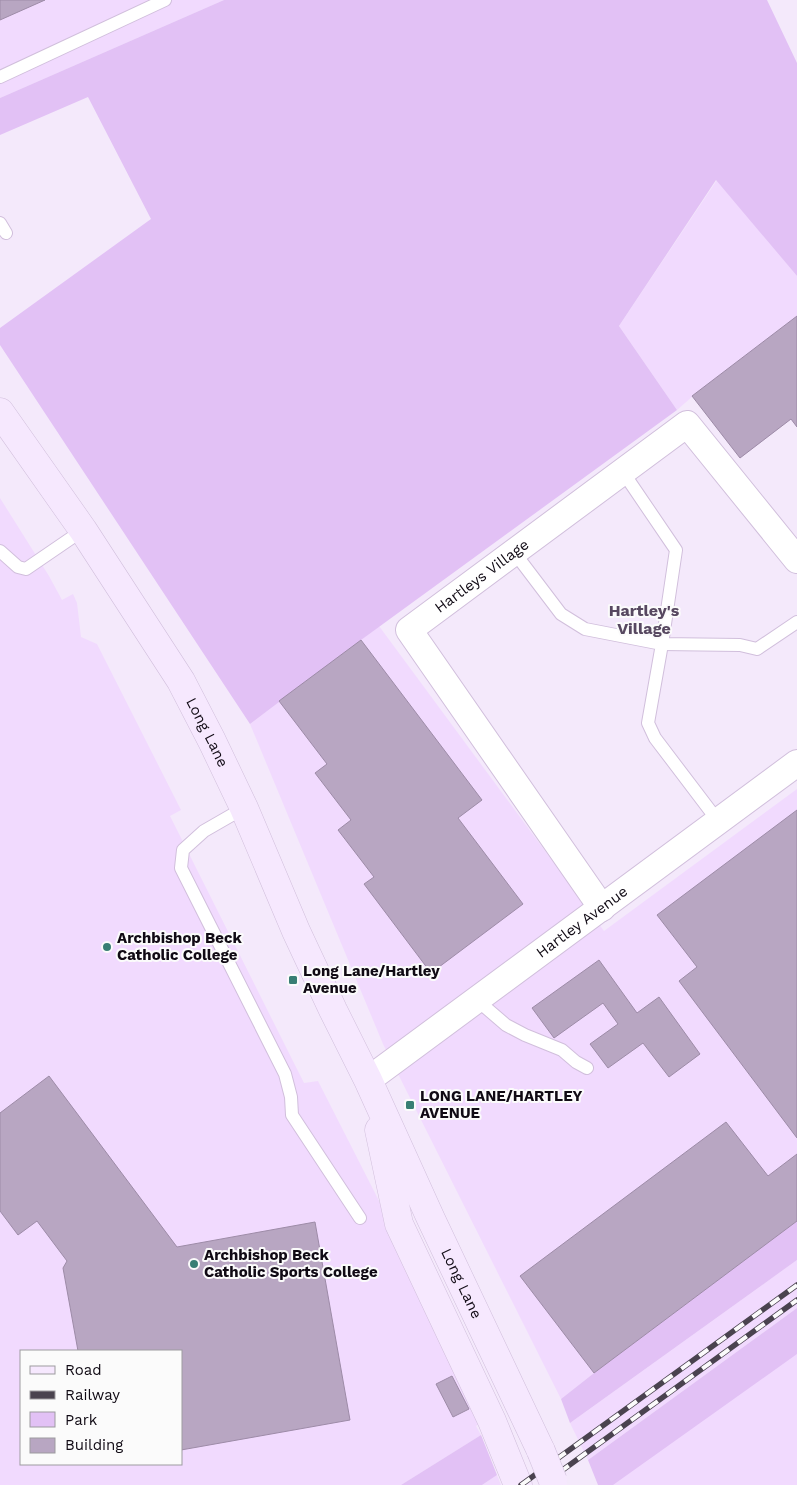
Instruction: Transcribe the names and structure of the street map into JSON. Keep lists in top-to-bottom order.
{
  "streets": {
    "main road": ["Long Lane"],
    "street": ["Hartleys Village", "Hartley Avenue"]
  },
  "crossings": [
    ["Hartleys Village", "Hartley Avenue"],
    ["Long Lane", "Hartley Avenue"]
  ],
  "districts": ["Hartley's Village"],
  "places": {
    "other": ["Archbishop Beck Catholic College", "Archbishop Beck Catholic Sports College"],
    "transit": ["Long Lane/Hartley Avenue", "LONG LANE/HARTLEY AVENUE"]
  },
  "legend": [
    "Road",
    "Railway",
    "Park",
    "Building"
  ]
}
